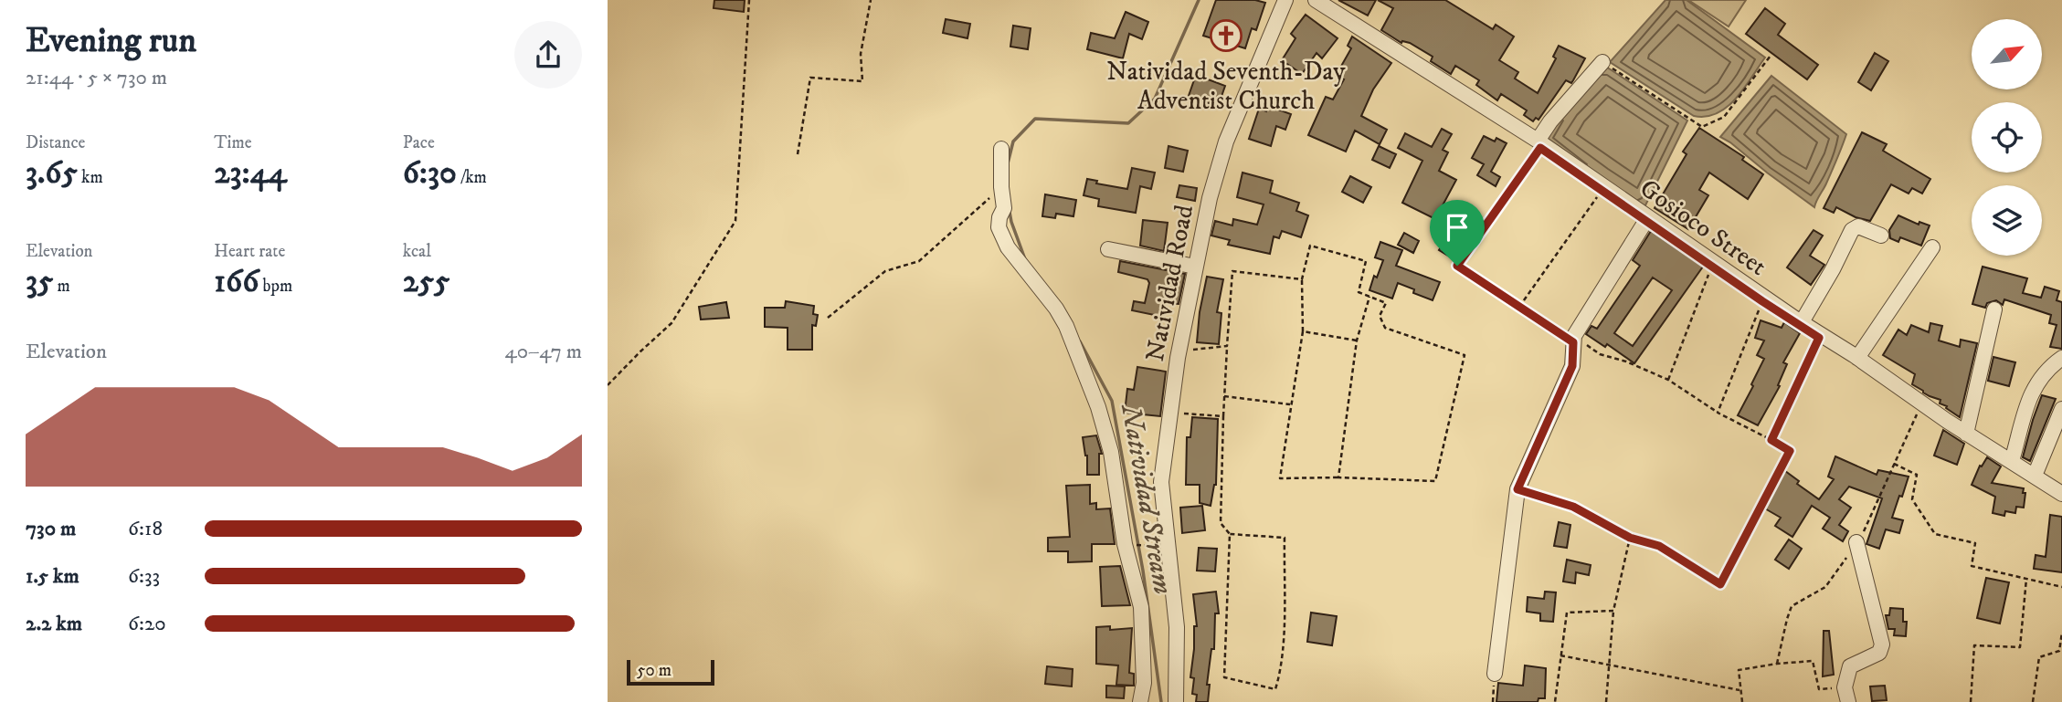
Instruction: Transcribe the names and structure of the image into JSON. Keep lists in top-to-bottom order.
{
  "streets": {
    "street": ["Gosioco Street", "Natividad Road"]
  },
  "water": ["Natividad Stream"],
  "places": {
    "church": ["Natividad Seventh-Day Adventist Church"]
  },
  "scale_bar": "50 m",
  "north": "top right",
  "page": {
    "heading": ["Evening run", "21:44 · 5 × 730 m"],
    "stats": [
      ["Distance", "3.65 km"],
      ["Time", "23:44"],
      ["Pace", "6:30 /km"],
      ["Elevation", "35 m"],
      ["Heart rate", "166 bpm"],
      ["kcal", "255"]
    ],
    "chart": ["Elevation", "40–47 m"],
    "list": [
      {
        "name": "730 m",
        "note": "6:18"
      },
      {
        "name": "1.5 km",
        "note": "6:33"
      },
      {
        "name": "2.2 km",
        "note": "6:20"
      }
    ],
    "scale": "50 m"
  }
}
